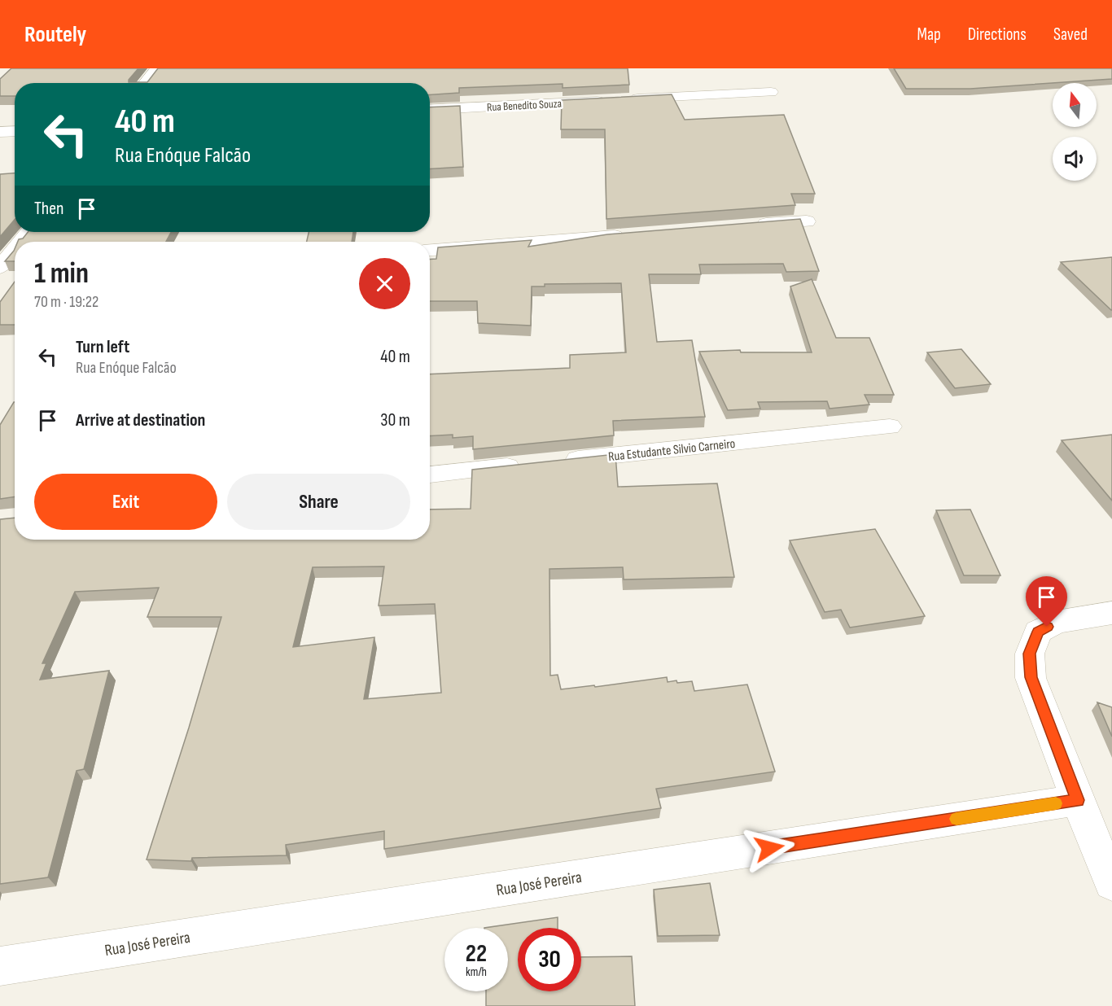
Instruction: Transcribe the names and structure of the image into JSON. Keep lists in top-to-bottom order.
{
  "streets": {
    "street": ["Rua Benedito Souza", "Rua Estudante Silvio Carneiro", "Rua José Pereira"]
  },
  "north": "top",
  "page": {
    "header": "Routely",
    "nav": ["Map", "Directions", "Saved"],
    "turn": ["40 m", "Rua Enóque Falcão"],
    "then": "Then",
    "heading": ["1 min", "70 m · 19:22"],
    "list": [
      {
        "name": "Turn left",
        "note": "Rua Enóque Falcão",
        "value": "40 m"
      },
      {
        "name": "Arrive at destination",
        "value": "30 m"
      }
    ],
    "buttons": ["Exit", "Share"],
    "speed": "22 km/h",
    "limit": "30"
  }
}
